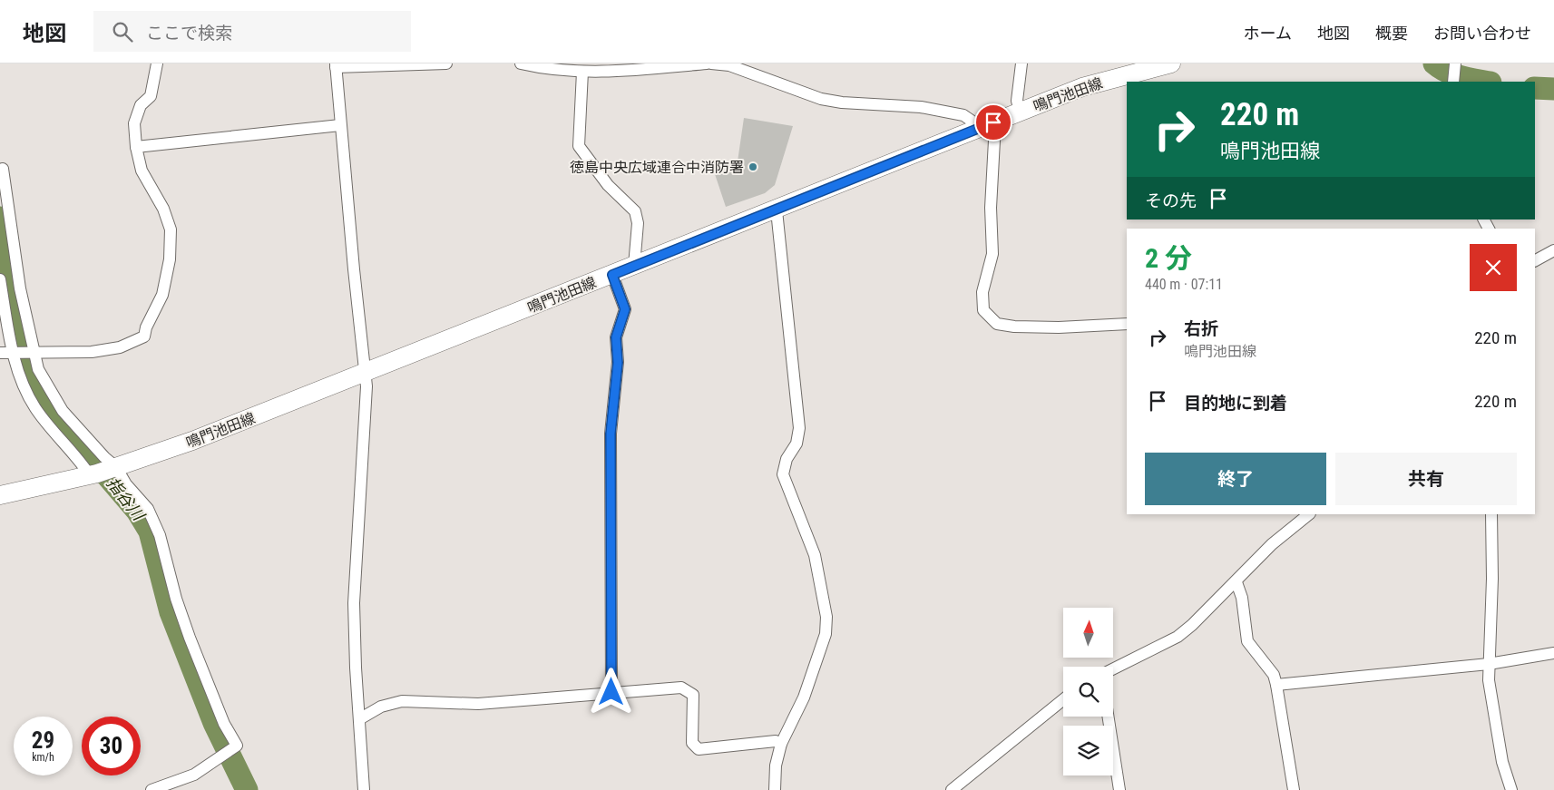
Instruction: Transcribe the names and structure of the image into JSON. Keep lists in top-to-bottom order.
{
  "streets": {
    "main road": ["鳴門池田線"]
  },
  "water": ["指谷川"],
  "places": ["徳島中央広域連合中消防署"],
  "north": "top",
  "page": {
    "header": "地図",
    "search": "ここで検索",
    "nav": [
      "ホーム",
      "地図",
      "概要",
      "お問い合わせ"
    ],
    "turn": ["220 m", "鳴門池田線"],
    "then": "その先",
    "heading": ["2 分", "440 m · 07:11"],
    "list": [
      {
        "name": "右折",
        "note": "鳴門池田線",
        "value": "220 m"
      },
      {
        "name": "目的地に到着",
        "value": "220 m"
      }
    ],
    "buttons": ["終了", "共有"],
    "speed": "29 km/h",
    "limit": "30"
  }
}
